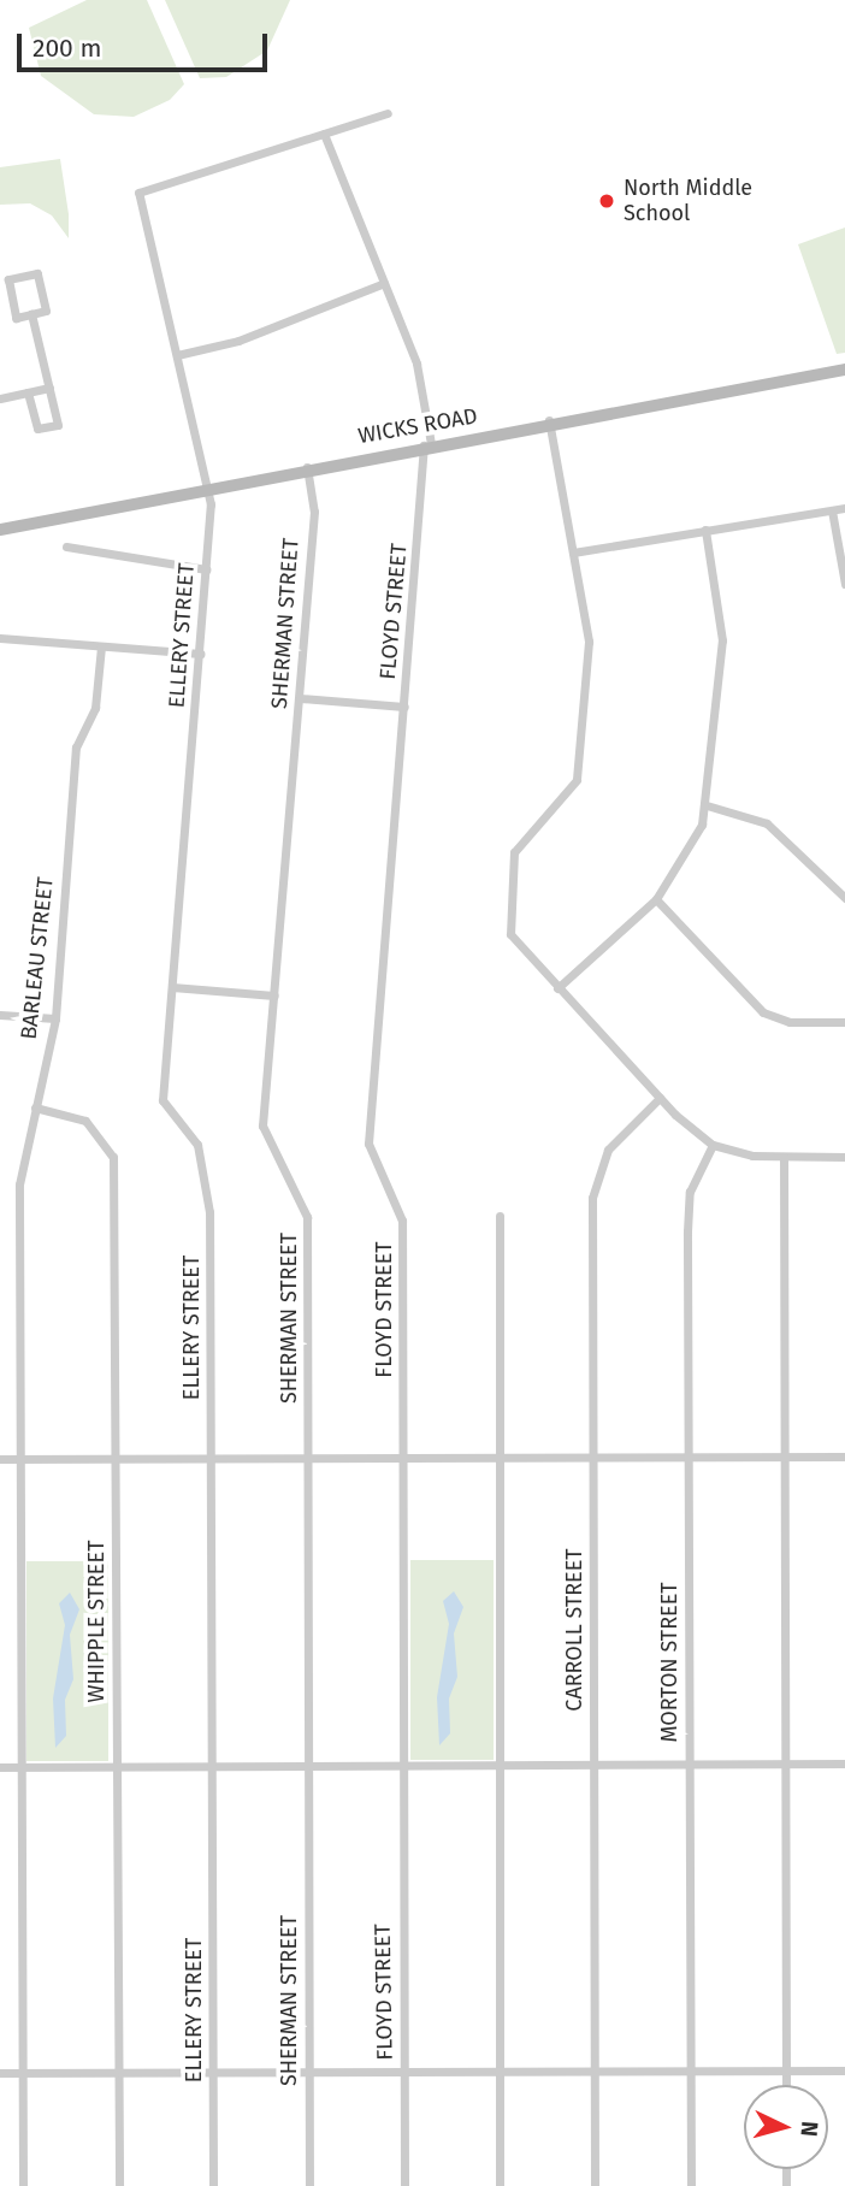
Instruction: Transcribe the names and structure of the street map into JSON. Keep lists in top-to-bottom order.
{
  "streets": {
    "main road": ["WICKS ROAD"],
    "street": [
      "FLOYD STREET",
      "SHERMAN STREET",
      "ELLERY STREET",
      "BARLEAU STREET",
      "WHIPPLE STREET",
      "CARROLL STREET",
      "MORTON STREET"
    ]
  },
  "crossings": [
    ["WICKS ROAD", "FLOYD STREET"],
    ["WICKS ROAD", "SHERMAN STREET"],
    ["WICKS ROAD", "ELLERY STREET"],
    ["FLOYD STREET", "ELLERY STREET"],
    ["BARLEAU STREET", "WHIPPLE STREET"]
  ],
  "places": ["North Middle School"],
  "scale_bar": "200 m",
  "north": "right"
}
